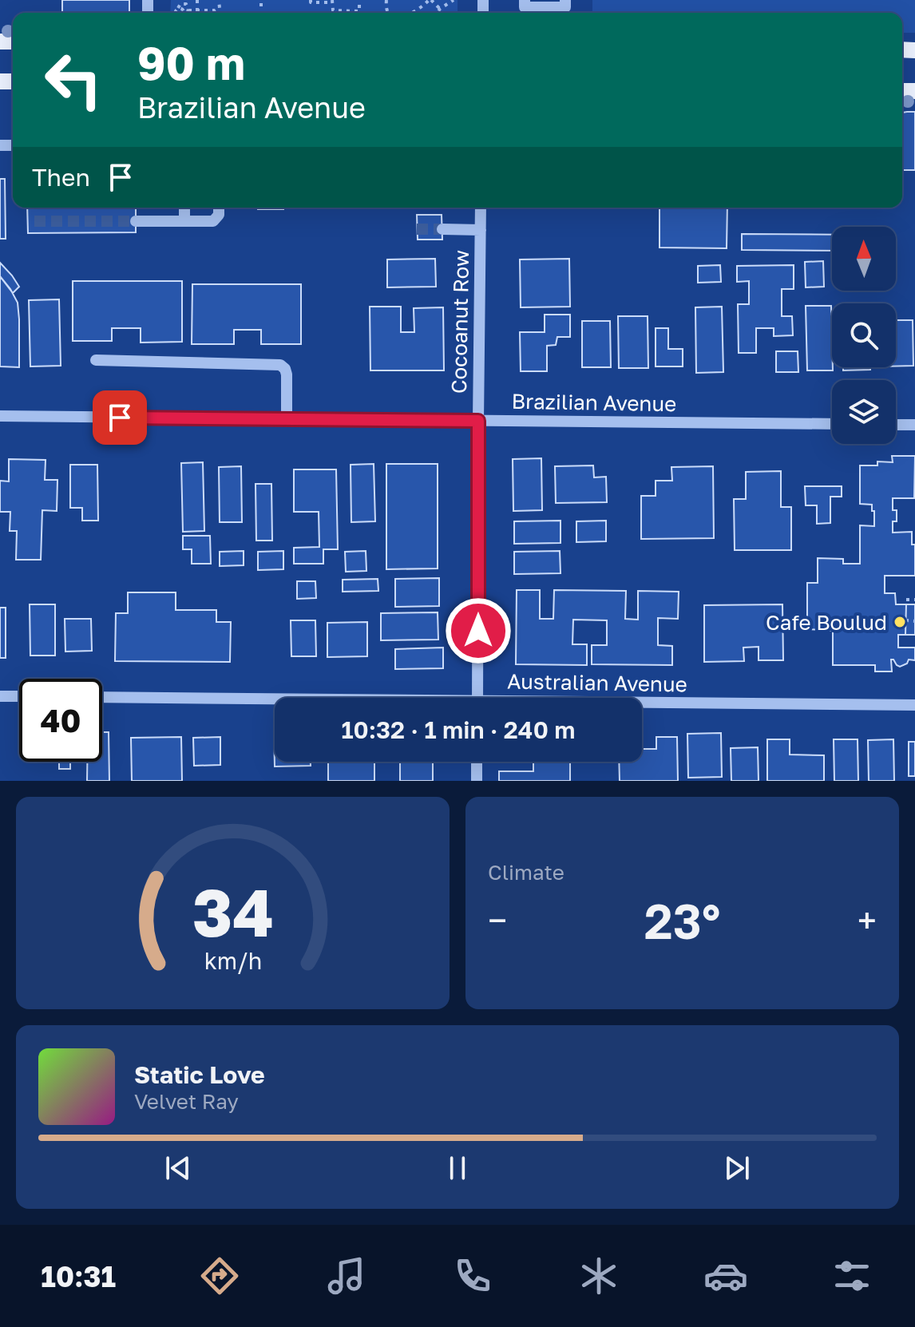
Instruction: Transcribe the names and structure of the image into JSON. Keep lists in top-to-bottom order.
{
  "streets": {
    "street": ["Cocoanut Row", "Brazilian Avenue", "Australian Avenue"]
  },
  "crossings": [
    ["Cocoanut Row", "Brazilian Avenue"]
  ],
  "places": ["Cafe Boulud"],
  "north": "top",
  "page": {
    "turn": ["90 m", "Brazilian Avenue"],
    "then": "Then",
    "limit": "40",
    "trip": "10:32 · 1 min · 240 m",
    "tile": "Climate",
    "heat": ["−", "23°", "+"],
    "song": ["Static Love", "Velvet Ray"],
    "tabs": "10:31",
    "gauge": ["34", "km/h"]
  }
}
